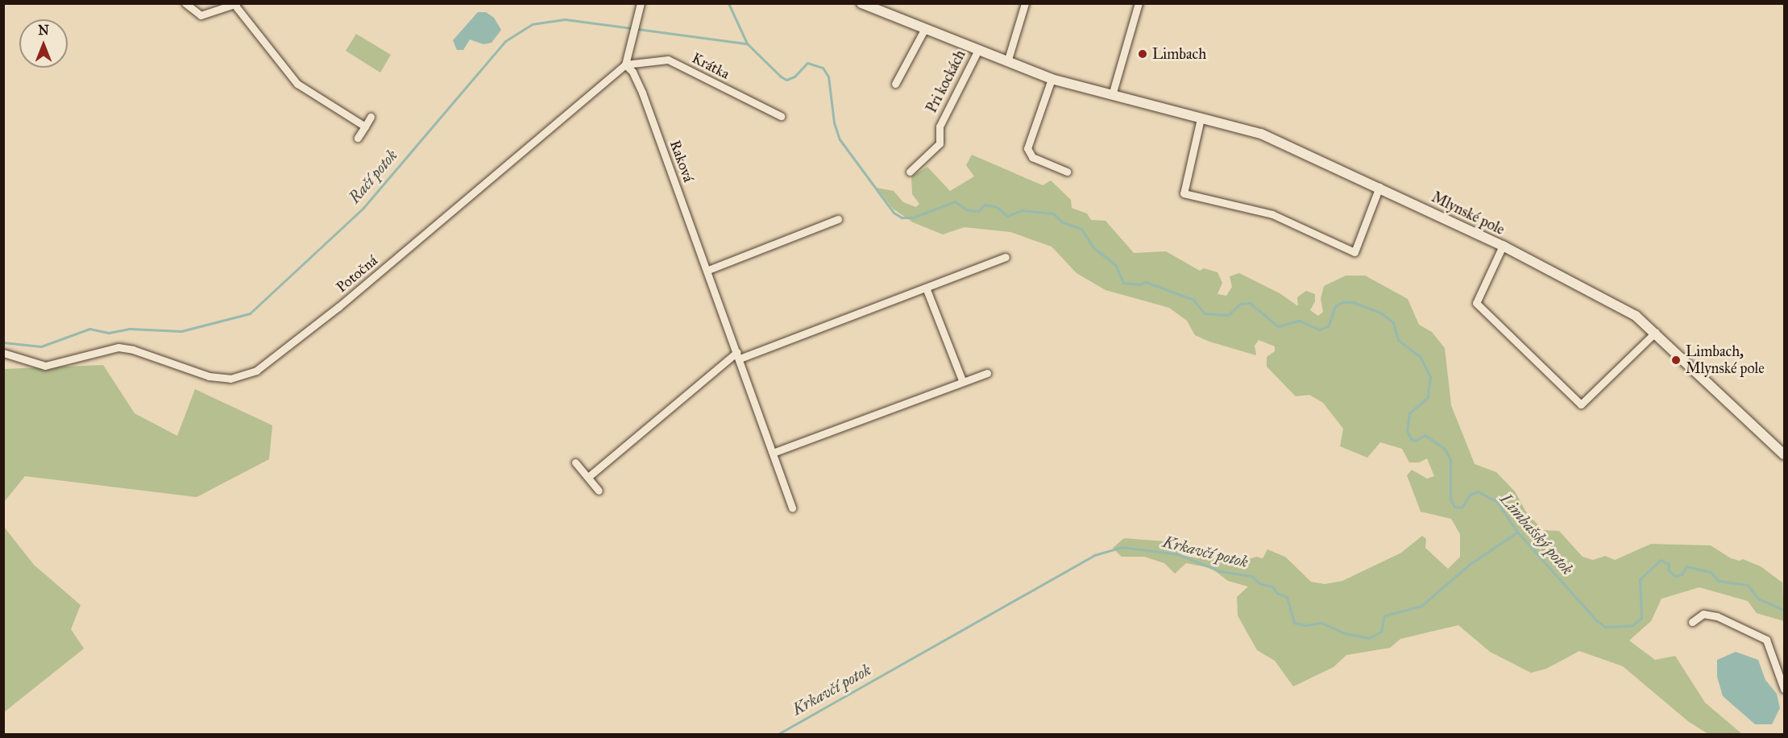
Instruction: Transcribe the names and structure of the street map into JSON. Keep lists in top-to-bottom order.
{
  "streets": {
    "street": [
      "Krátka",
      "Pri kockách",
      "Raková",
      "Mlynské pole",
      "Potočná"
    ]
  },
  "crossings": [
    ["Krátka", "Raková"],
    ["Krátka", "Potočná"],
    ["Pri kockách", "Mlynské pole"],
    ["Raková", "Potočná"]
  ],
  "water": ["Račí potok", "Limbašský potok", "Krkavčí potok"],
  "places": ["Limbach", "Limbach, Mlynské pole"],
  "north": "top"
}
